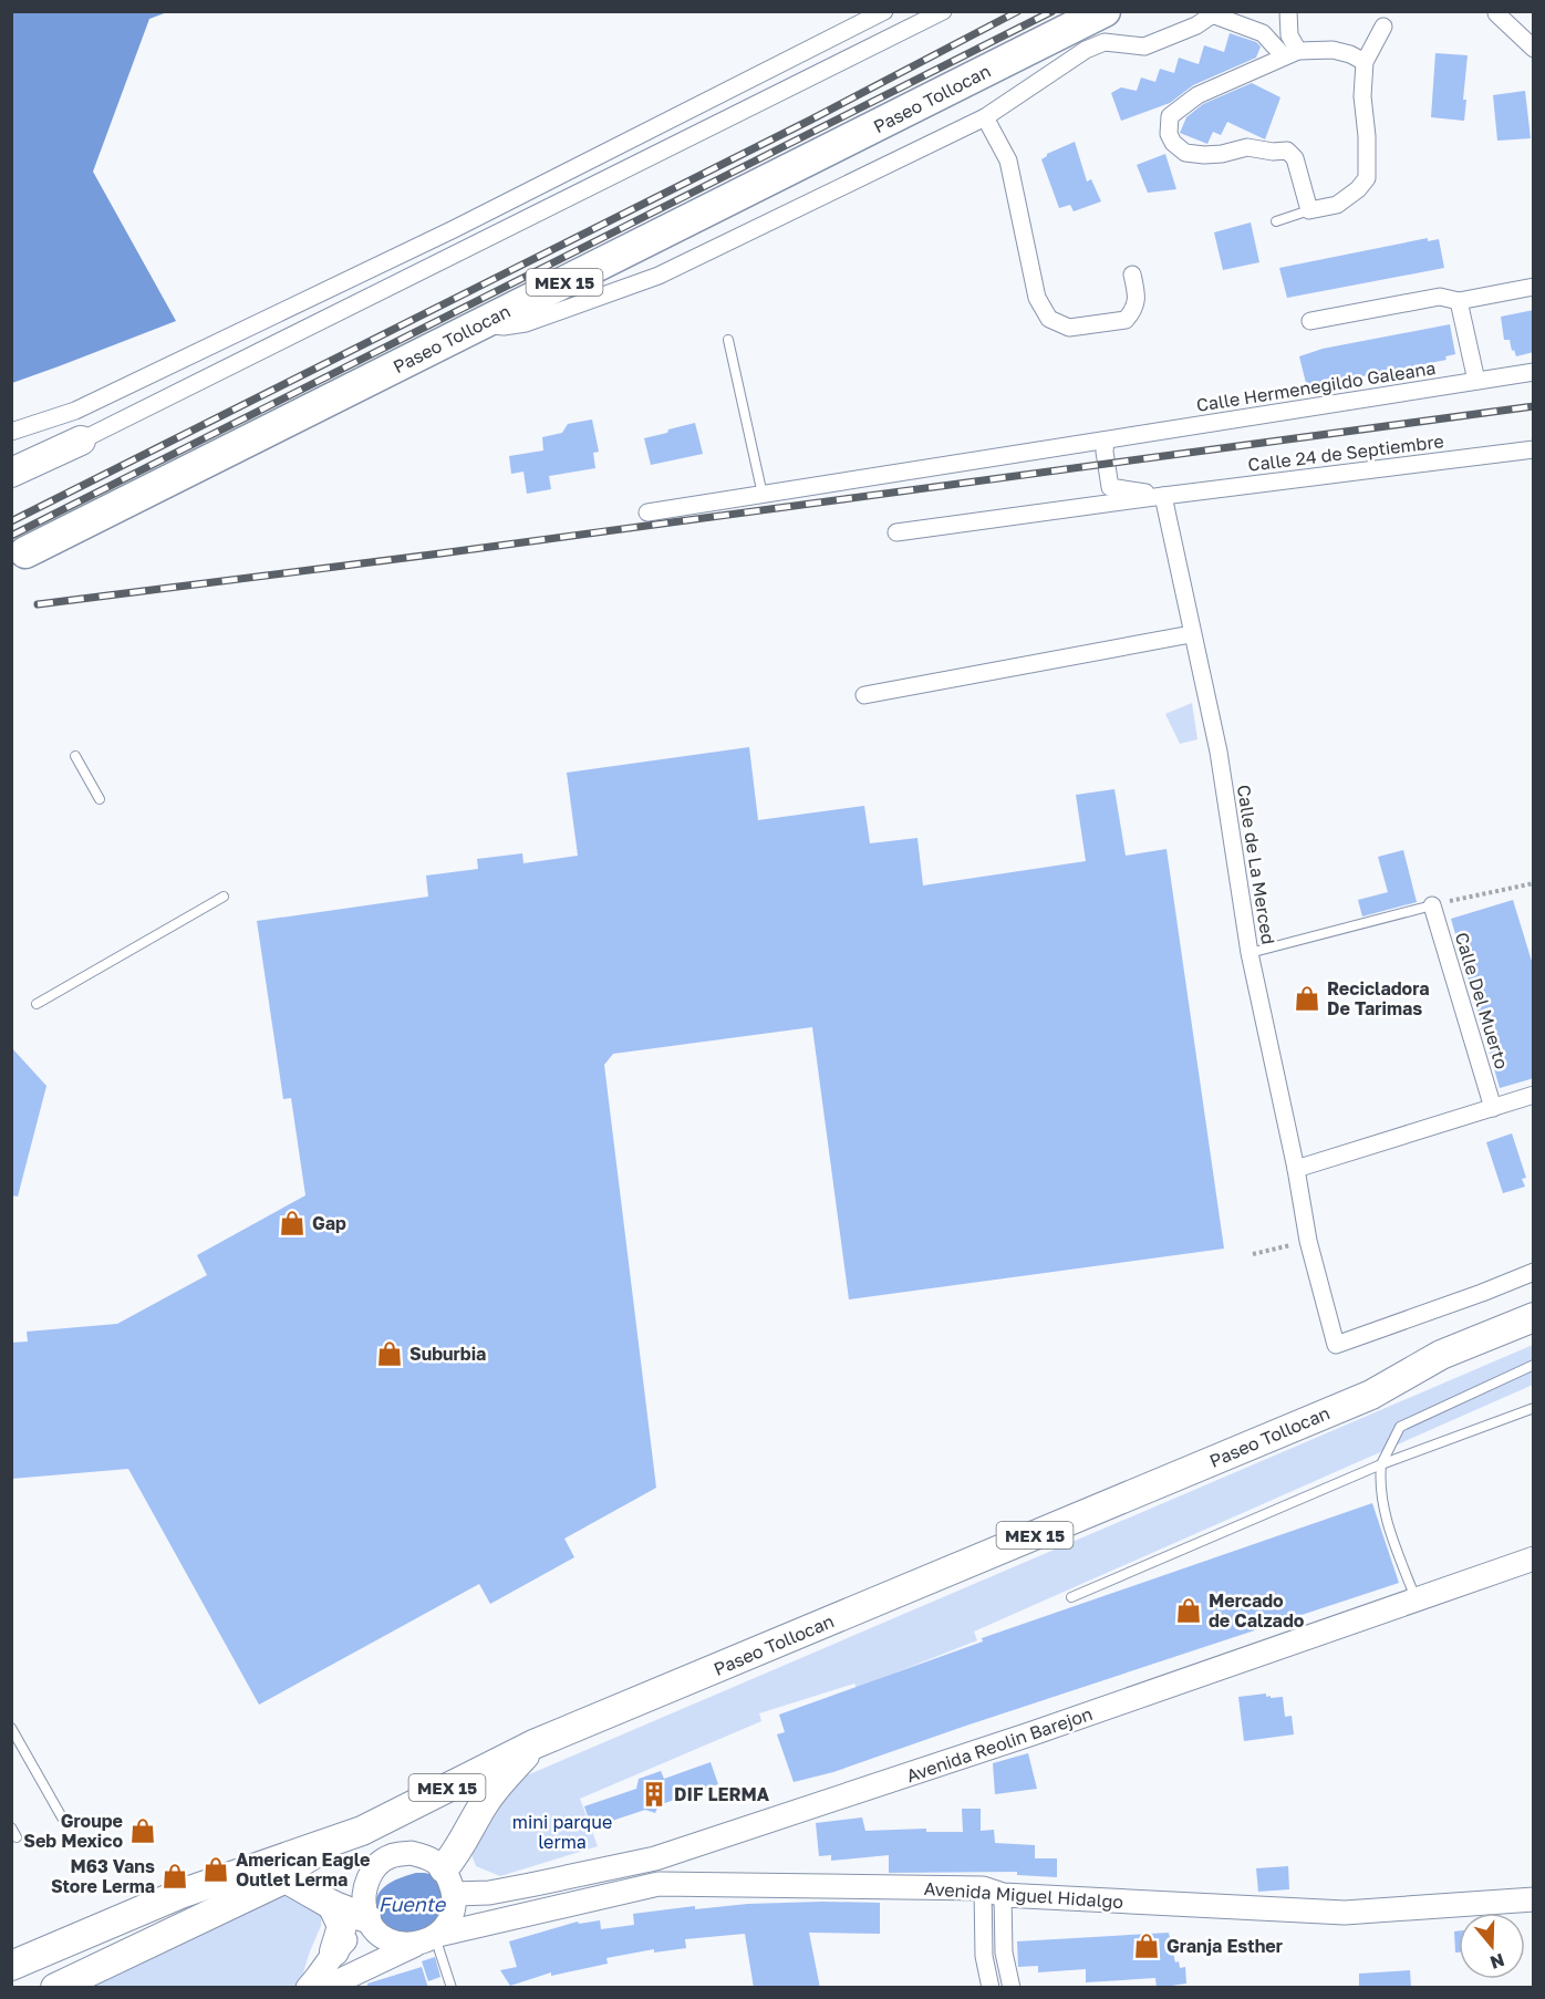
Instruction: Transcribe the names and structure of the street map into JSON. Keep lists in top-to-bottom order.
{
  "streets": {
    "highway": ["Paseo Tollocan", "MEX 15"],
    "main road": ["Avenida Reolin Barejon", "Avenida Miguel Hidalgo"],
    "street": [
      "Calle Hermenegildo Galeana",
      "Calle 24 de Septiembre",
      "Calle de La Merced",
      "Calle Del Muerto"
    ]
  },
  "crossings": [
    ["Calle 24 de Septiembre", "Calle de La Merced"],
    ["Avenida Reolin Barejon", "Avenida Miguel Hidalgo"]
  ],
  "water": ["Fuente"],
  "parks": ["mini parque lerma"],
  "places": {
    "shop": [
      "Recicladora De Tarimas",
      "Gap",
      "Suburbia",
      "Mercado de Calzado",
      "Groupe Seb Mexico",
      "American Eagle Outlet Lerma",
      "M63 Vans Store Lerma",
      "Granja Esther"
    ],
    "building": ["DIF LERMA"]
  },
  "north": "bottom"
}
